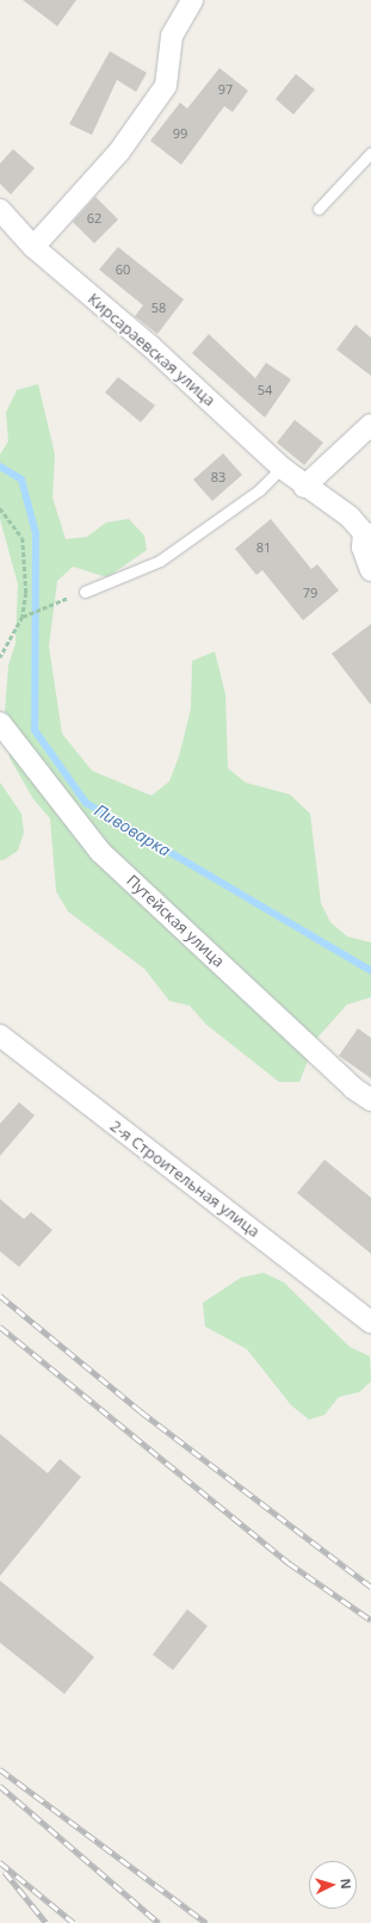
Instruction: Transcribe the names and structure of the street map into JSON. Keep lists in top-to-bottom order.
{
  "streets": {
    "street": ["Кирсараевская улица", "Путейская улица", "2-я Строительная улица"]
  },
  "water": ["Пивоварка"],
  "house_numbers": [
    "97",
    "99",
    "62",
    "60",
    "58",
    "54",
    "83",
    "81",
    "79"
  ],
  "north": "right"
}
